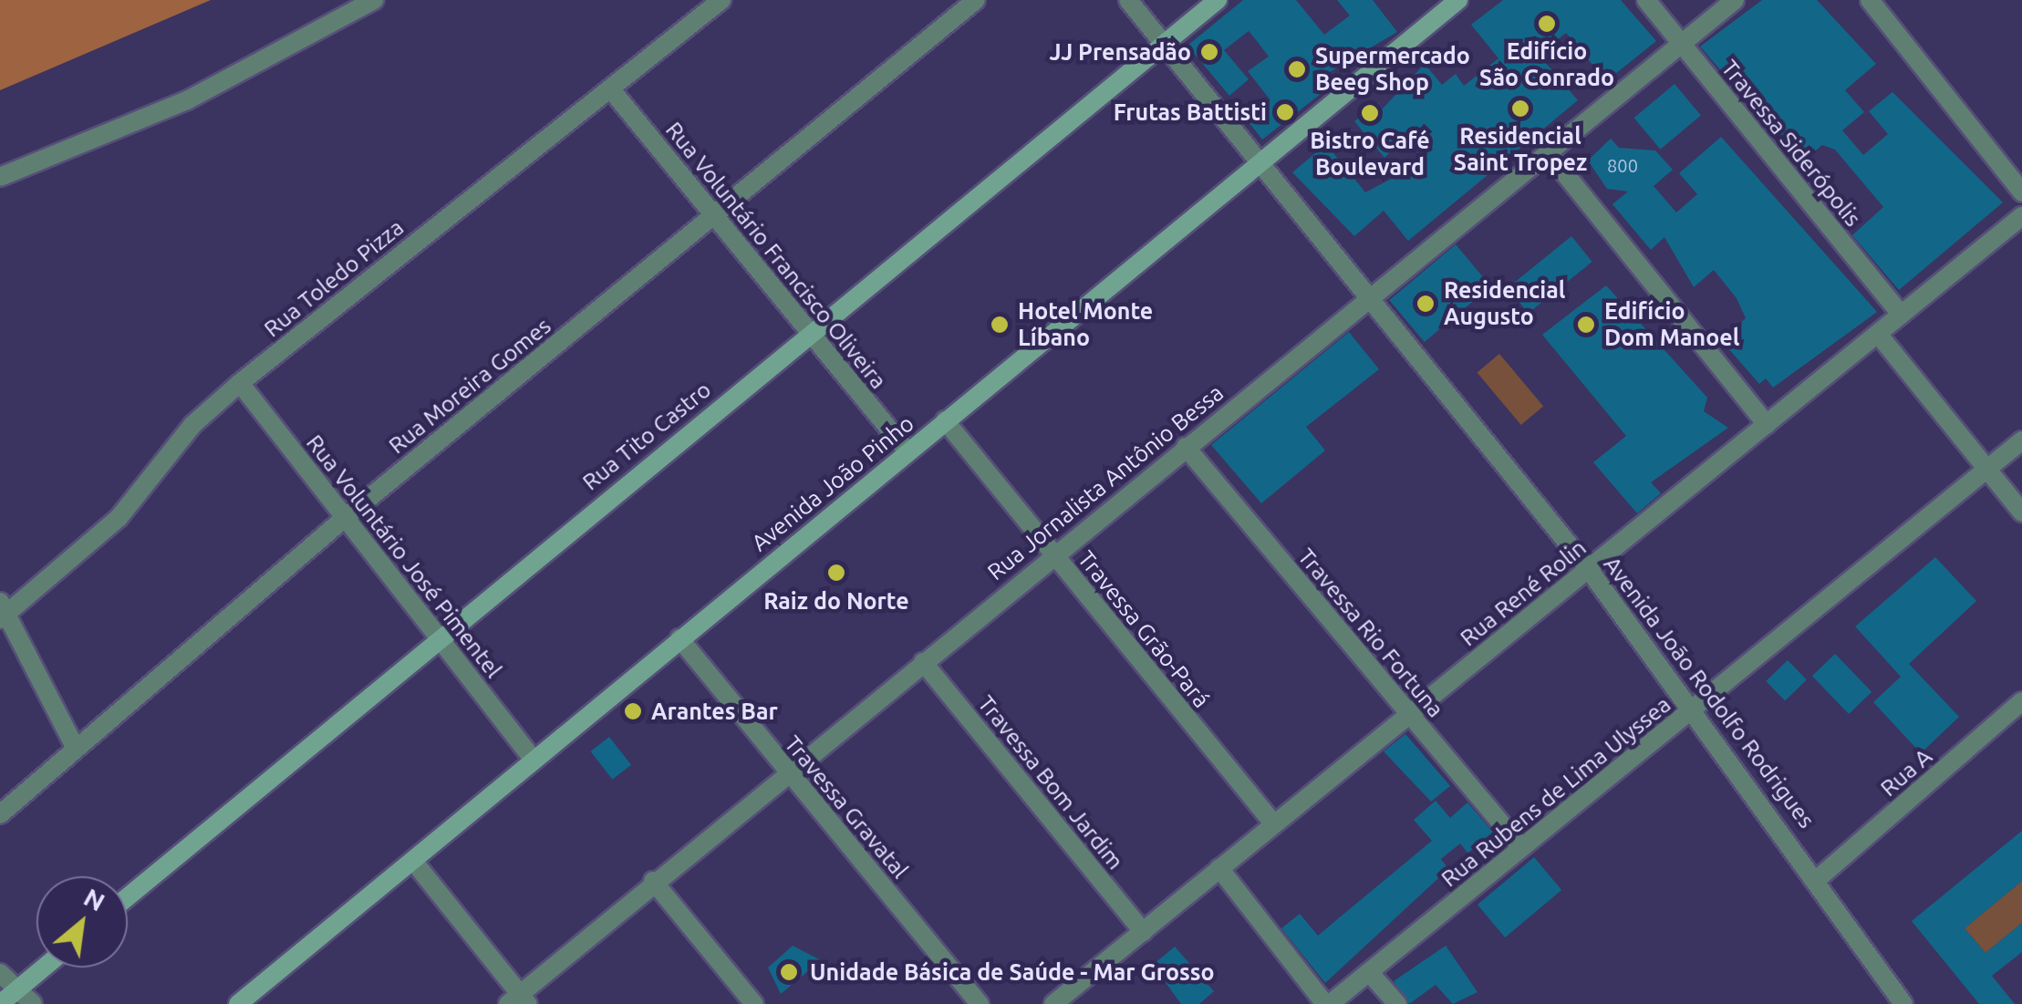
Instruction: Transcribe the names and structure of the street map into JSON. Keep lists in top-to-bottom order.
{
  "streets": {
    "main road": ["Rua Tito Castro", "Avenida João Pinho"],
    "street": [
      "Travessa Siderópolis",
      "Rua Voluntário Francisco Oliveira",
      "Rua Toledo Pizza",
      "Rua Moreira Gomes",
      "Rua Jornalista Antônio Bessa",
      "Rua Voluntário José Pimentel",
      "Rua René Rolin",
      "Travessa Grão-Pará",
      "Travessa Rio Fortuna",
      "Avenida João Rodolfo Rodrigues",
      "Rua A",
      "Travessa Bom Jardim",
      "Rua Rubens de Lima Ulyssea",
      "Travessa Gravatal"
    ]
  },
  "crossings": [
    ["Travessa Siderópolis", "Rua Jornalista Antônio Bessa"],
    ["Travessa Siderópolis", "Rua René Rolin"],
    ["Rua Voluntário Francisco Oliveira", "Rua Toledo Pizza"],
    ["Rua Voluntário Francisco Oliveira", "Rua Moreira Gomes"],
    ["Rua Voluntário Francisco Oliveira", "Rua Tito Castro"],
    ["Rua Voluntário Francisco Oliveira", "Avenida João Pinho"],
    ["Rua Toledo Pizza", "Rua Voluntário José Pimentel"],
    ["Rua Moreira Gomes", "Rua Voluntário José Pimentel"],
    ["Rua Tito Castro", "Rua Voluntário José Pimentel"],
    ["Rua Tito Castro", "Avenida João Rodolfo Rodrigues"],
    ["Rua Jornalista Antônio Bessa", "Travessa Grão-Pará"],
    ["Rua Jornalista Antônio Bessa", "Travessa Rio Fortuna"],
    ["Rua Jornalista Antônio Bessa", "Avenida João Rodolfo Rodrigues"],
    ["Rua Jornalista Antônio Bessa", "Travessa Bom Jardim"],
    ["Rua Jornalista Antônio Bessa", "Travessa Gravatal"],
    ["Avenida João Pinho", "Rua Voluntário José Pimentel"],
    ["Avenida João Pinho", "Travessa Grão-Pará"],
    ["Avenida João Pinho", "Avenida João Rodolfo Rodrigues"],
    ["Avenida João Pinho", "Travessa Gravatal"],
    ["Rua René Rolin", "Travessa Grão-Pará"],
    ["Rua René Rolin", "Travessa Rio Fortuna"],
    ["Rua René Rolin", "Avenida João Rodolfo Rodrigues"],
    ["Rua René Rolin", "Travessa Bom Jardim"],
    ["Travessa Rio Fortuna", "Rua Rubens de Lima Ulyssea"],
    ["Avenida João Rodolfo Rodrigues", "Rua A"],
    ["Avenida João Rodolfo Rodrigues", "Rua Rubens de Lima Ulyssea"]
  ],
  "places": [
    "Edifício São Conrado",
    "JJ Prensadão",
    "Supermercado Beeg Shop",
    "Residencial Saint Tropez",
    "Frutas Battisti",
    "Bistro Café Boulevard",
    "Residencial Augusto",
    "Hotel Monte Líbano",
    "Edifício Dom Manoel",
    "Raiz do Norte",
    "Arantes Bar",
    "Unidade Básica de Saúde - Mar Grosso"
  ],
  "house_numbers": ["800"],
  "north": "top right"
}
